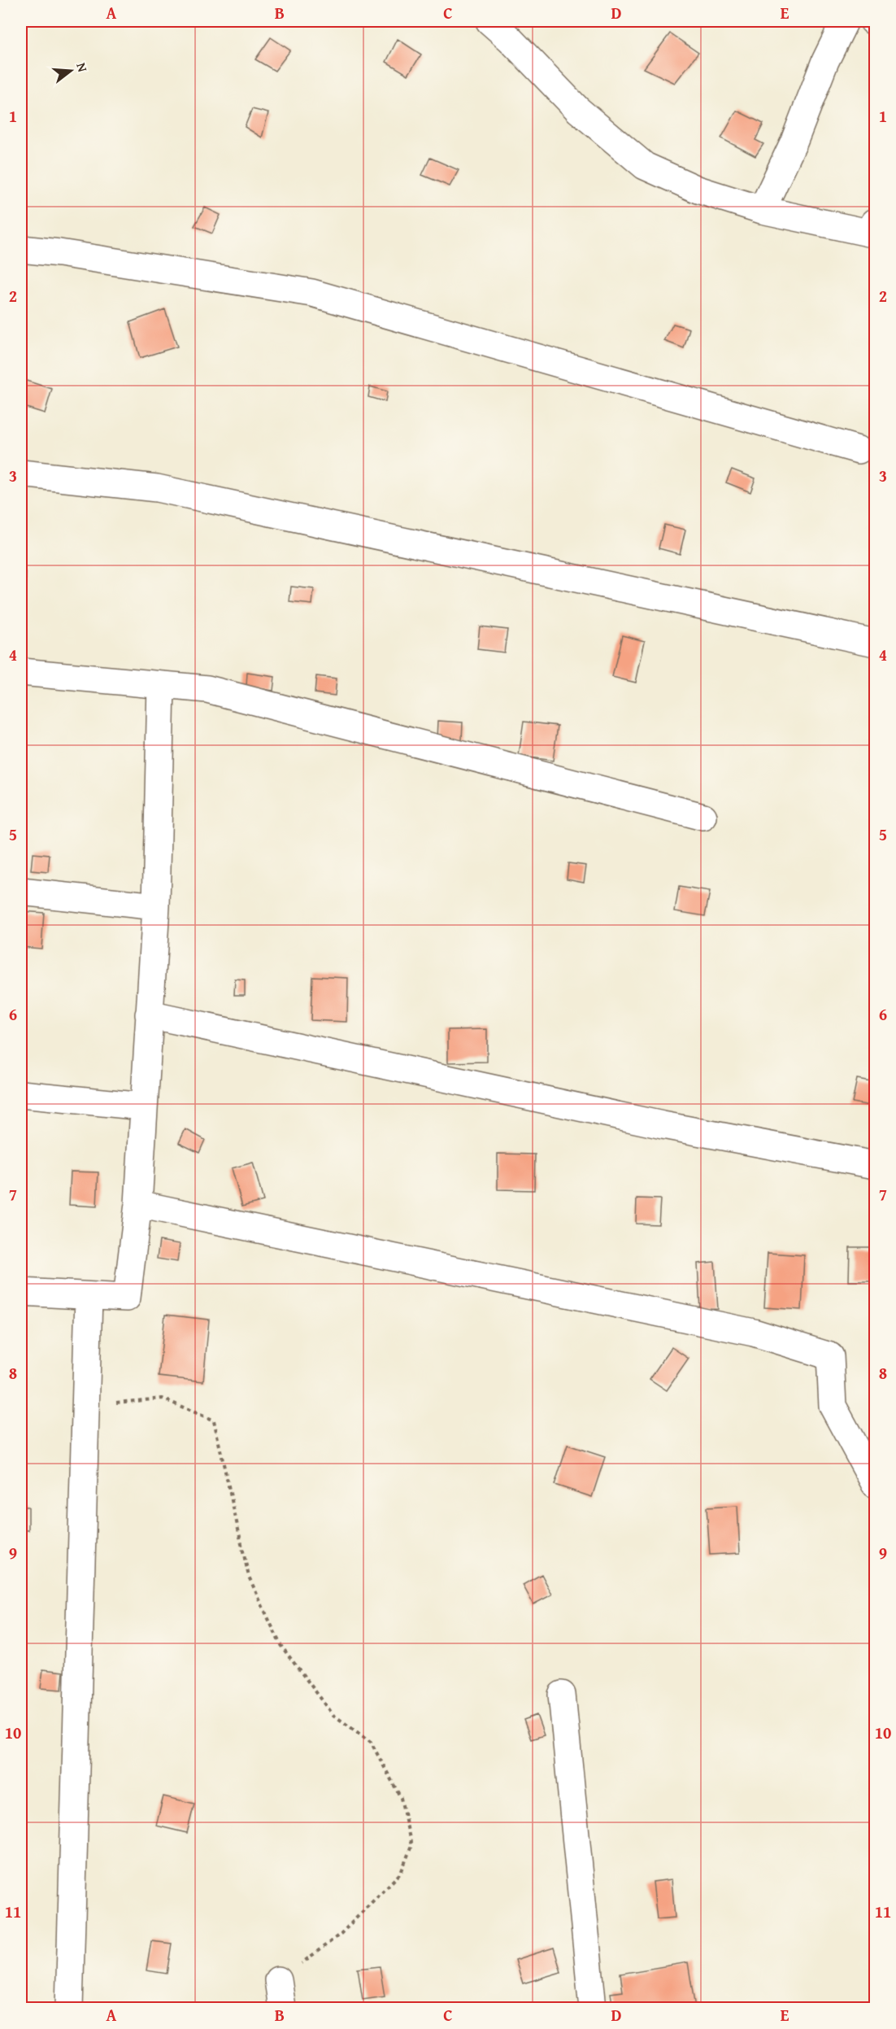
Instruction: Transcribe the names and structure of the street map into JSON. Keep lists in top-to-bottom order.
{
  "north": "right",
  "grid": {
    "columns": [
      "A",
      "B",
      "C",
      "D",
      "E"
    ],
    "rows": [
      "1",
      "2",
      "3",
      "4",
      "5",
      "6",
      "7",
      "8",
      "9",
      "10",
      "11"
    ]
  }
}
